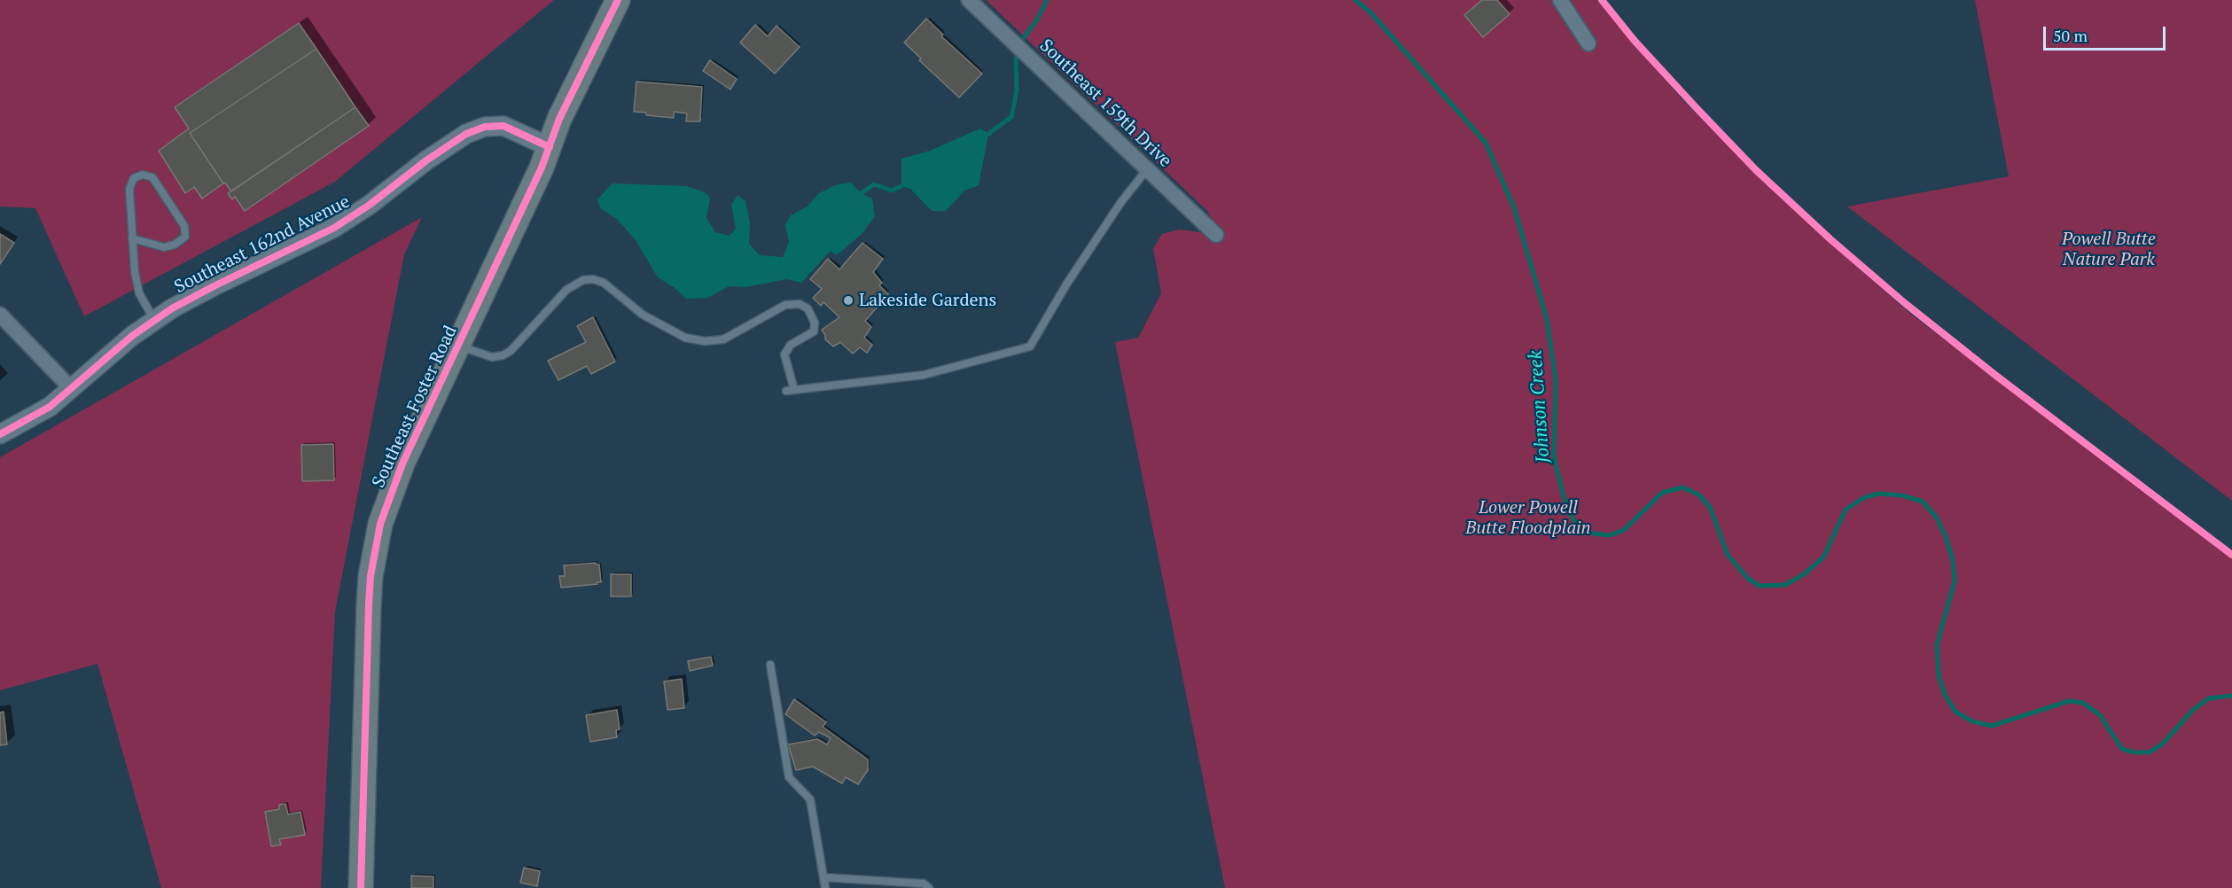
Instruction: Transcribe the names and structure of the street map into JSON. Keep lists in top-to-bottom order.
{
  "streets": {
    "main road": ["Southeast Foster Road"],
    "street": ["Southeast 159th Drive", "Southeast 162nd Avenue"]
  },
  "crossings": [
    ["Southeast 162nd Avenue", "Southeast Foster Road"]
  ],
  "water": ["Johnson Creek"],
  "parks": ["Powell Butte Nature Park", "Lower Powell Butte Floodplain"],
  "places": ["Lakeside Gardens"],
  "scale_bar": "50 m"
}
